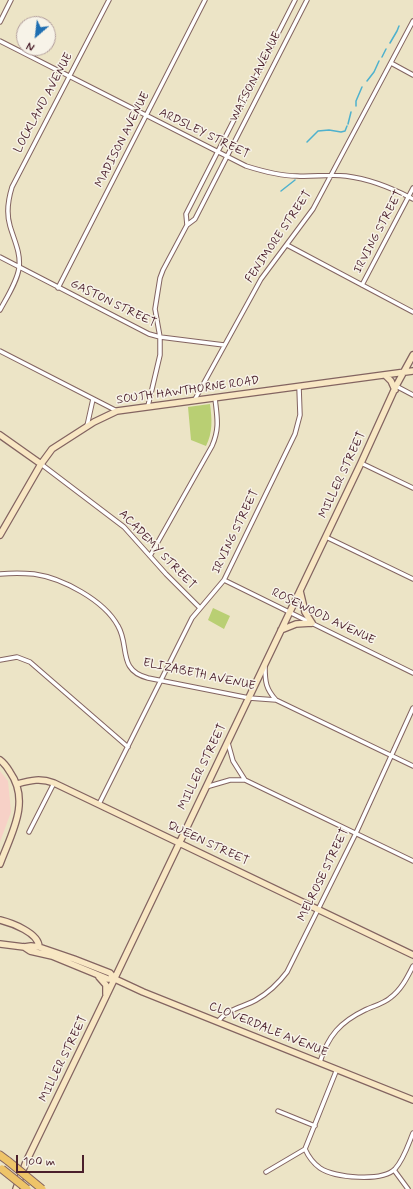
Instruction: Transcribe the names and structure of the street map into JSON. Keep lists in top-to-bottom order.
{
  "streets": {
    "main road": [
      "SOUTH HAWTHORNE ROAD",
      "MILLER STREET",
      "QUEEN STREET",
      "CLOVERDALE AVENUE"
    ],
    "street": [
      "WATSON AVENUE",
      "LOCKLAND AVENUE",
      "ARDSLEY STREET",
      "MADISON AVENUE",
      "IRVING STREET",
      "FENIMORE STREET",
      "GASTON STREET",
      "ACADEMY STREET",
      "ROSEWOOD AVENUE",
      "ELIZABETH AVENUE",
      "MELROSE STREET"
    ]
  },
  "crossings": [
    ["WATSON AVENUE", "ARDSLEY STREET"],
    ["WATSON AVENUE", "GASTON STREET"],
    ["WATSON AVENUE", "SOUTH HAWTHORNE ROAD"],
    ["LOCKLAND AVENUE", "ARDSLEY STREET"],
    ["LOCKLAND AVENUE", "GASTON STREET"],
    ["ARDSLEY STREET", "MADISON AVENUE"],
    ["ARDSLEY STREET", "IRVING STREET"],
    ["ARDSLEY STREET", "FENIMORE STREET"],
    ["MADISON AVENUE", "GASTON STREET"],
    ["IRVING STREET", "SOUTH HAWTHORNE ROAD"],
    ["IRVING STREET", "ACADEMY STREET"],
    ["IRVING STREET", "ROSEWOOD AVENUE"],
    ["IRVING STREET", "ELIZABETH AVENUE"],
    ["IRVING STREET", "QUEEN STREET"],
    ["FENIMORE STREET", "GASTON STREET"],
    ["FENIMORE STREET", "SOUTH HAWTHORNE ROAD"],
    ["SOUTH HAWTHORNE ROAD", "MILLER STREET"],
    ["SOUTH HAWTHORNE ROAD", "ACADEMY STREET"],
    ["MILLER STREET", "ROSEWOOD AVENUE"],
    ["MILLER STREET", "ELIZABETH AVENUE"],
    ["MILLER STREET", "QUEEN STREET"],
    ["MILLER STREET", "CLOVERDALE AVENUE"],
    ["ELIZABETH AVENUE", "MELROSE STREET"],
    ["QUEEN STREET", "MELROSE STREET"],
    ["MELROSE STREET", "CLOVERDALE AVENUE"]
  ],
  "scale_bar": "100 m",
  "north": "bottom left"
}
